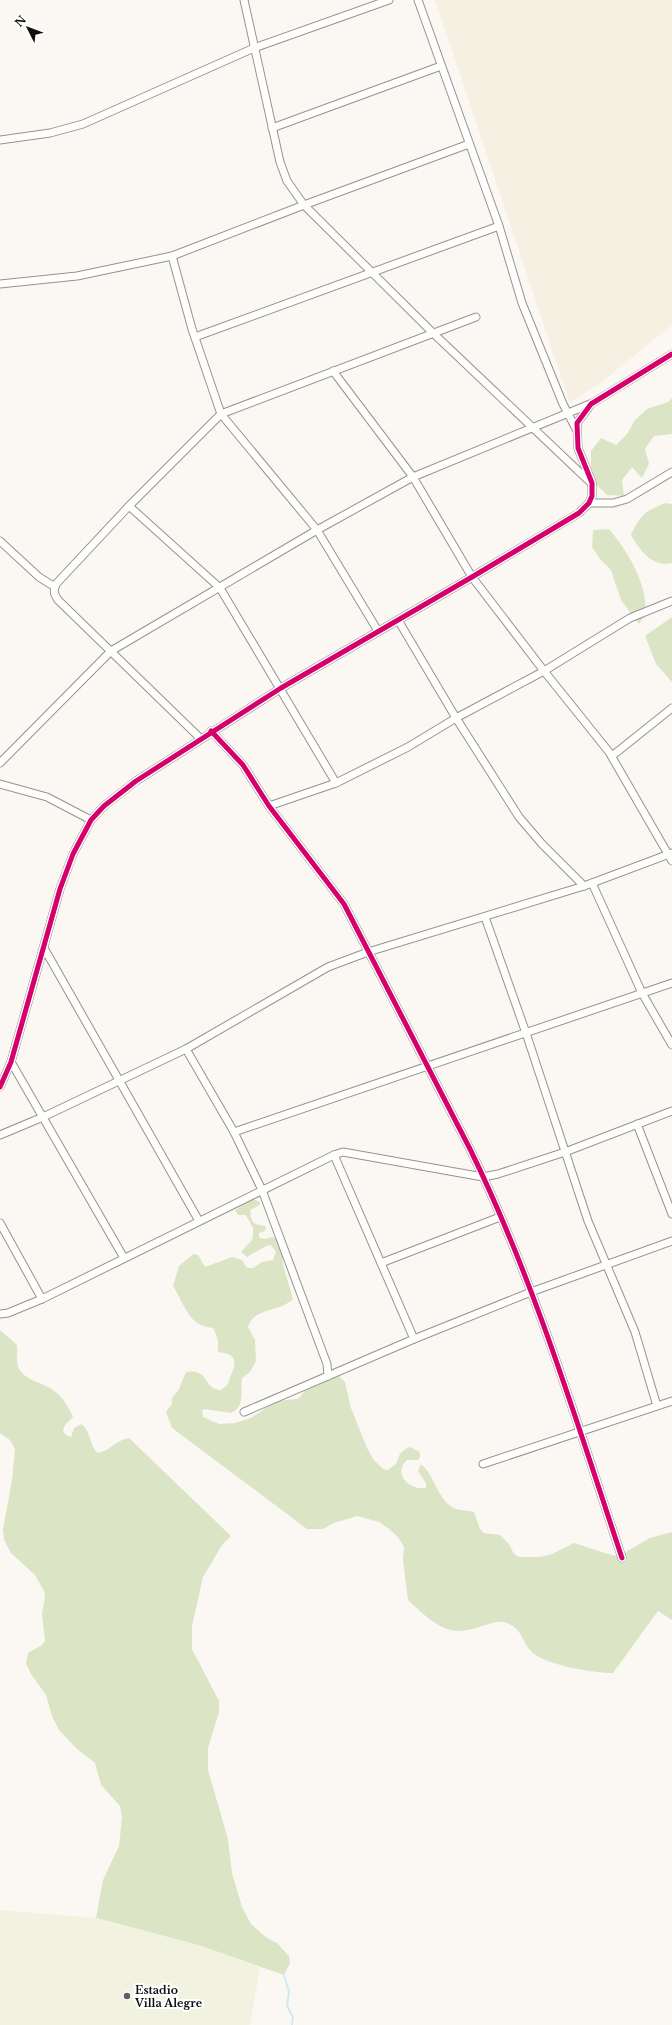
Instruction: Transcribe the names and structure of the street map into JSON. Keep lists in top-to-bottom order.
{
  "places": ["Estadio Villa Alegre"],
  "north": "top left"
}
